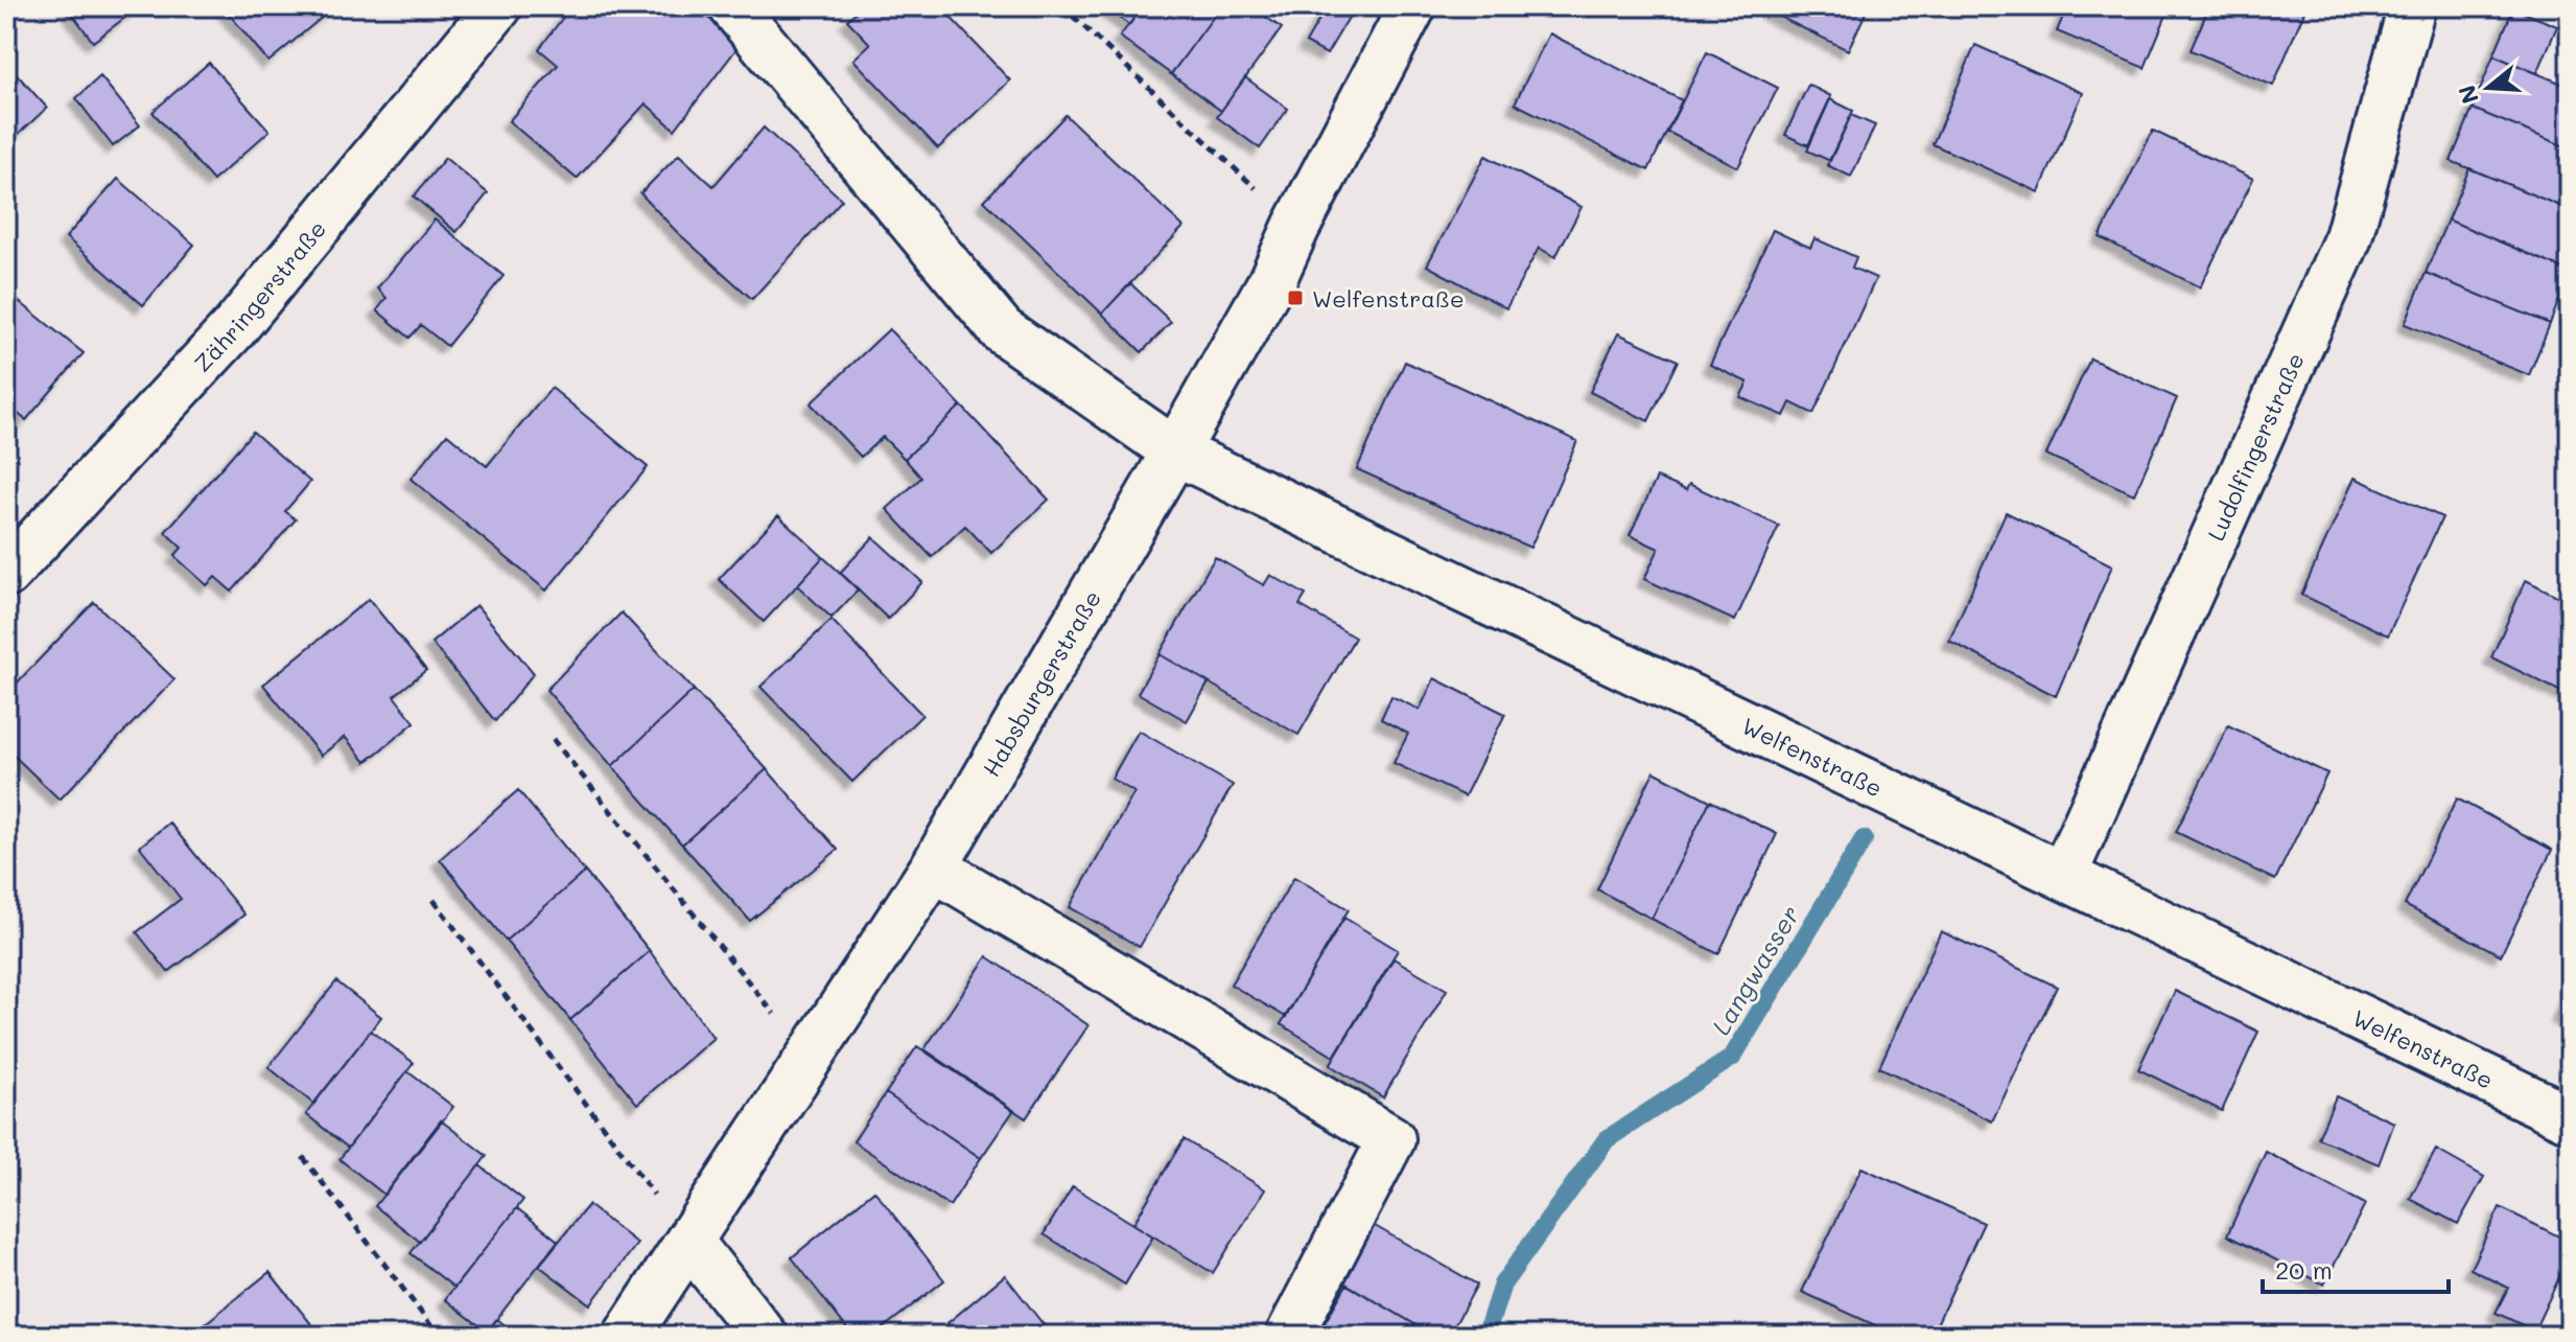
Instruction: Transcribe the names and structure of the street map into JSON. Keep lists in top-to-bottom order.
{
  "streets": {
    "street": [
      "Zähringerstraße",
      "Ludolfingerstraße",
      "Habsburgerstraße",
      "Welfenstraße"
    ]
  },
  "crossings": [
    ["Ludolfingerstraße", "Welfenstraße"],
    ["Habsburgerstraße", "Welfenstraße"]
  ],
  "water": ["Langwasser"],
  "places": {
    "transit": ["Welfenstraße"]
  },
  "scale_bar": "20 m",
  "north": "left"
}
